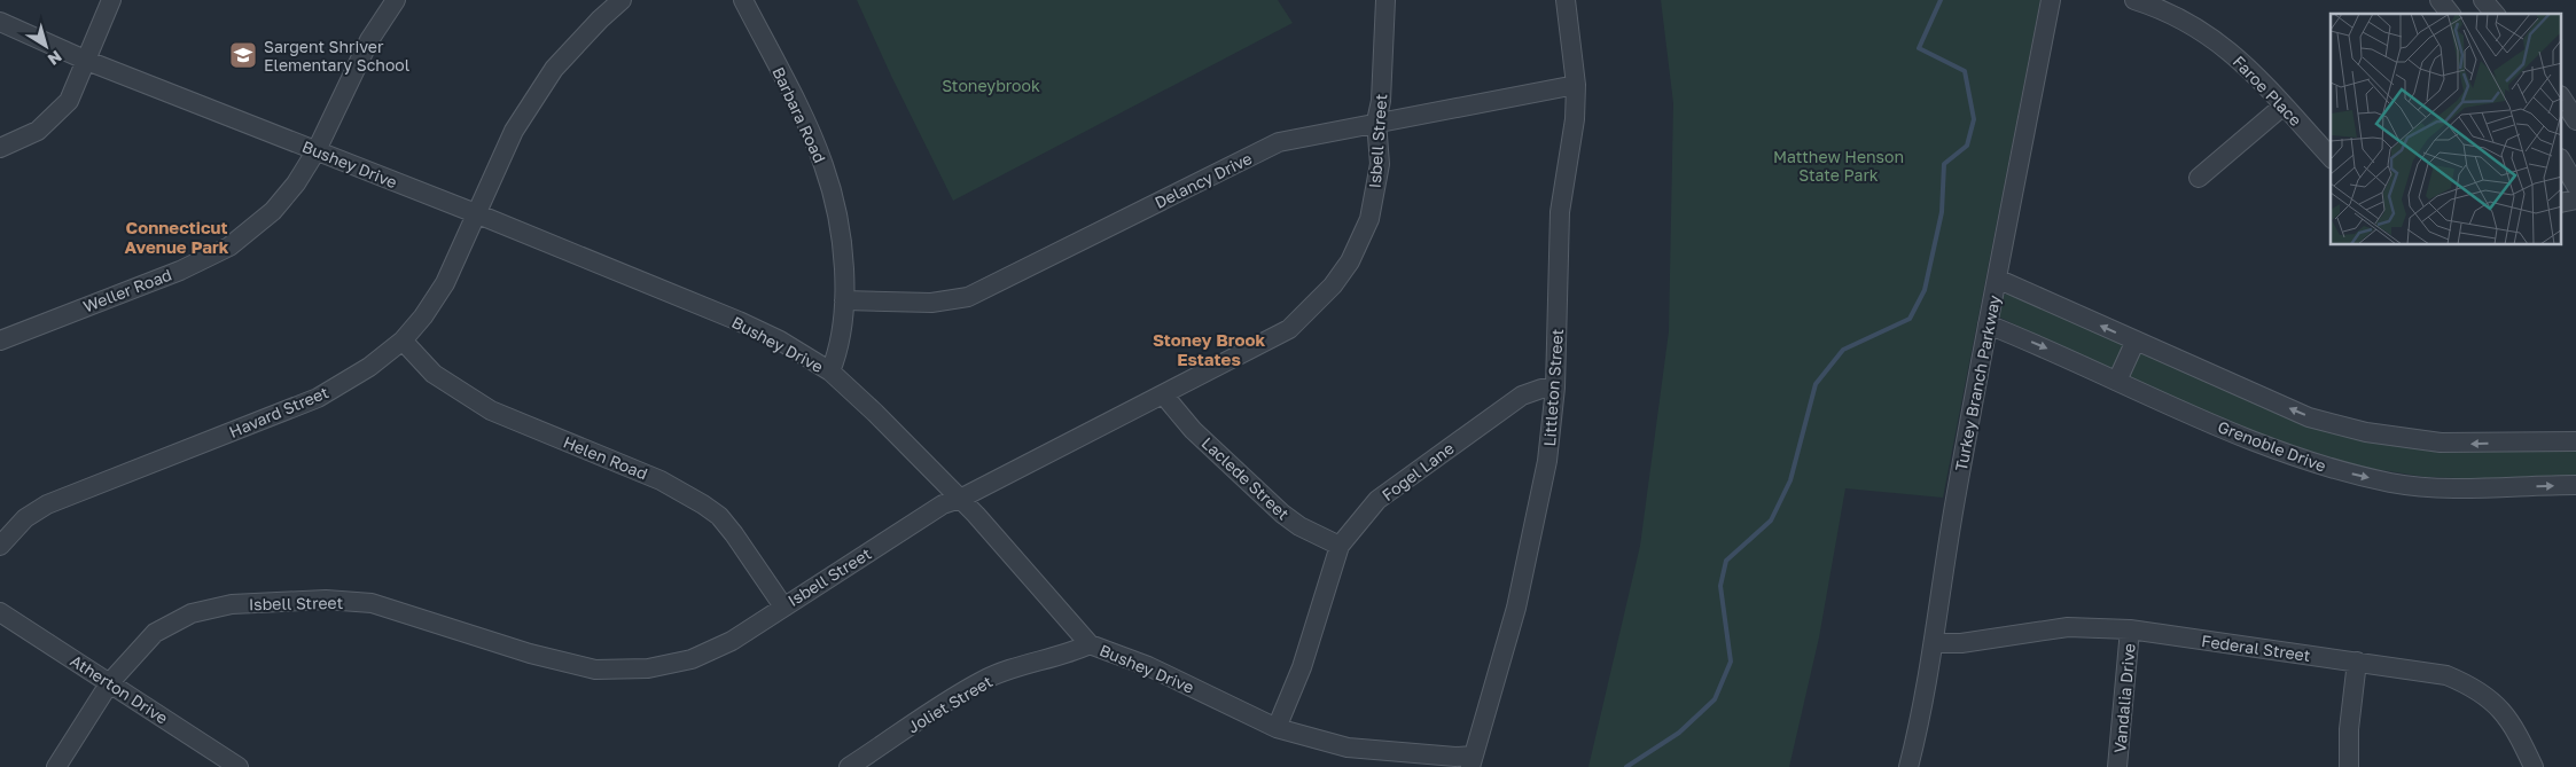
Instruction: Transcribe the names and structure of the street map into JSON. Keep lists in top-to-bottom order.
{
  "streets": {
    "street": [
      "Faroe Place",
      "Barbara Road",
      "Isbell Street",
      "Bushey Drive",
      "Delancy Drive",
      "Weller Road",
      "Turkey Branch Parkway",
      "Littleton Street",
      "Havard Street",
      "Grenoble Drive",
      "Helen Road",
      "Fogel Lane",
      "Laclede Street",
      "Federal Street",
      "Atherton Drive",
      "Vandalia Drive",
      "Joliet Street"
    ]
  },
  "crossings": [
    ["Barbara Road", "Bushey Drive"],
    ["Barbara Road", "Delancy Drive"],
    ["Isbell Street", "Bushey Drive"],
    ["Isbell Street", "Delancy Drive"],
    ["Isbell Street", "Helen Road"],
    ["Isbell Street", "Laclede Street"],
    ["Isbell Street", "Atherton Drive"],
    ["Bushey Drive", "Weller Road"],
    ["Bushey Drive", "Littleton Street"],
    ["Bushey Drive", "Havard Street"],
    ["Bushey Drive", "Fogel Lane"],
    ["Bushey Drive", "Joliet Street"],
    ["Delancy Drive", "Littleton Street"],
    ["Turkey Branch Parkway", "Grenoble Drive"],
    ["Turkey Branch Parkway", "Federal Street"],
    ["Littleton Street", "Fogel Lane"],
    ["Havard Street", "Helen Road"],
    ["Fogel Lane", "Laclede Street"],
    ["Federal Street", "Vandalia Drive"]
  ],
  "districts": ["Connecticut Avenue Park", "Stoney Brook Estates"],
  "parks": ["Stoneybrook", "Matthew Henson State Park"],
  "places": {
    "school or university": ["Sargent Shriver Elementary School"]
  },
  "north": "bottom right"
}
